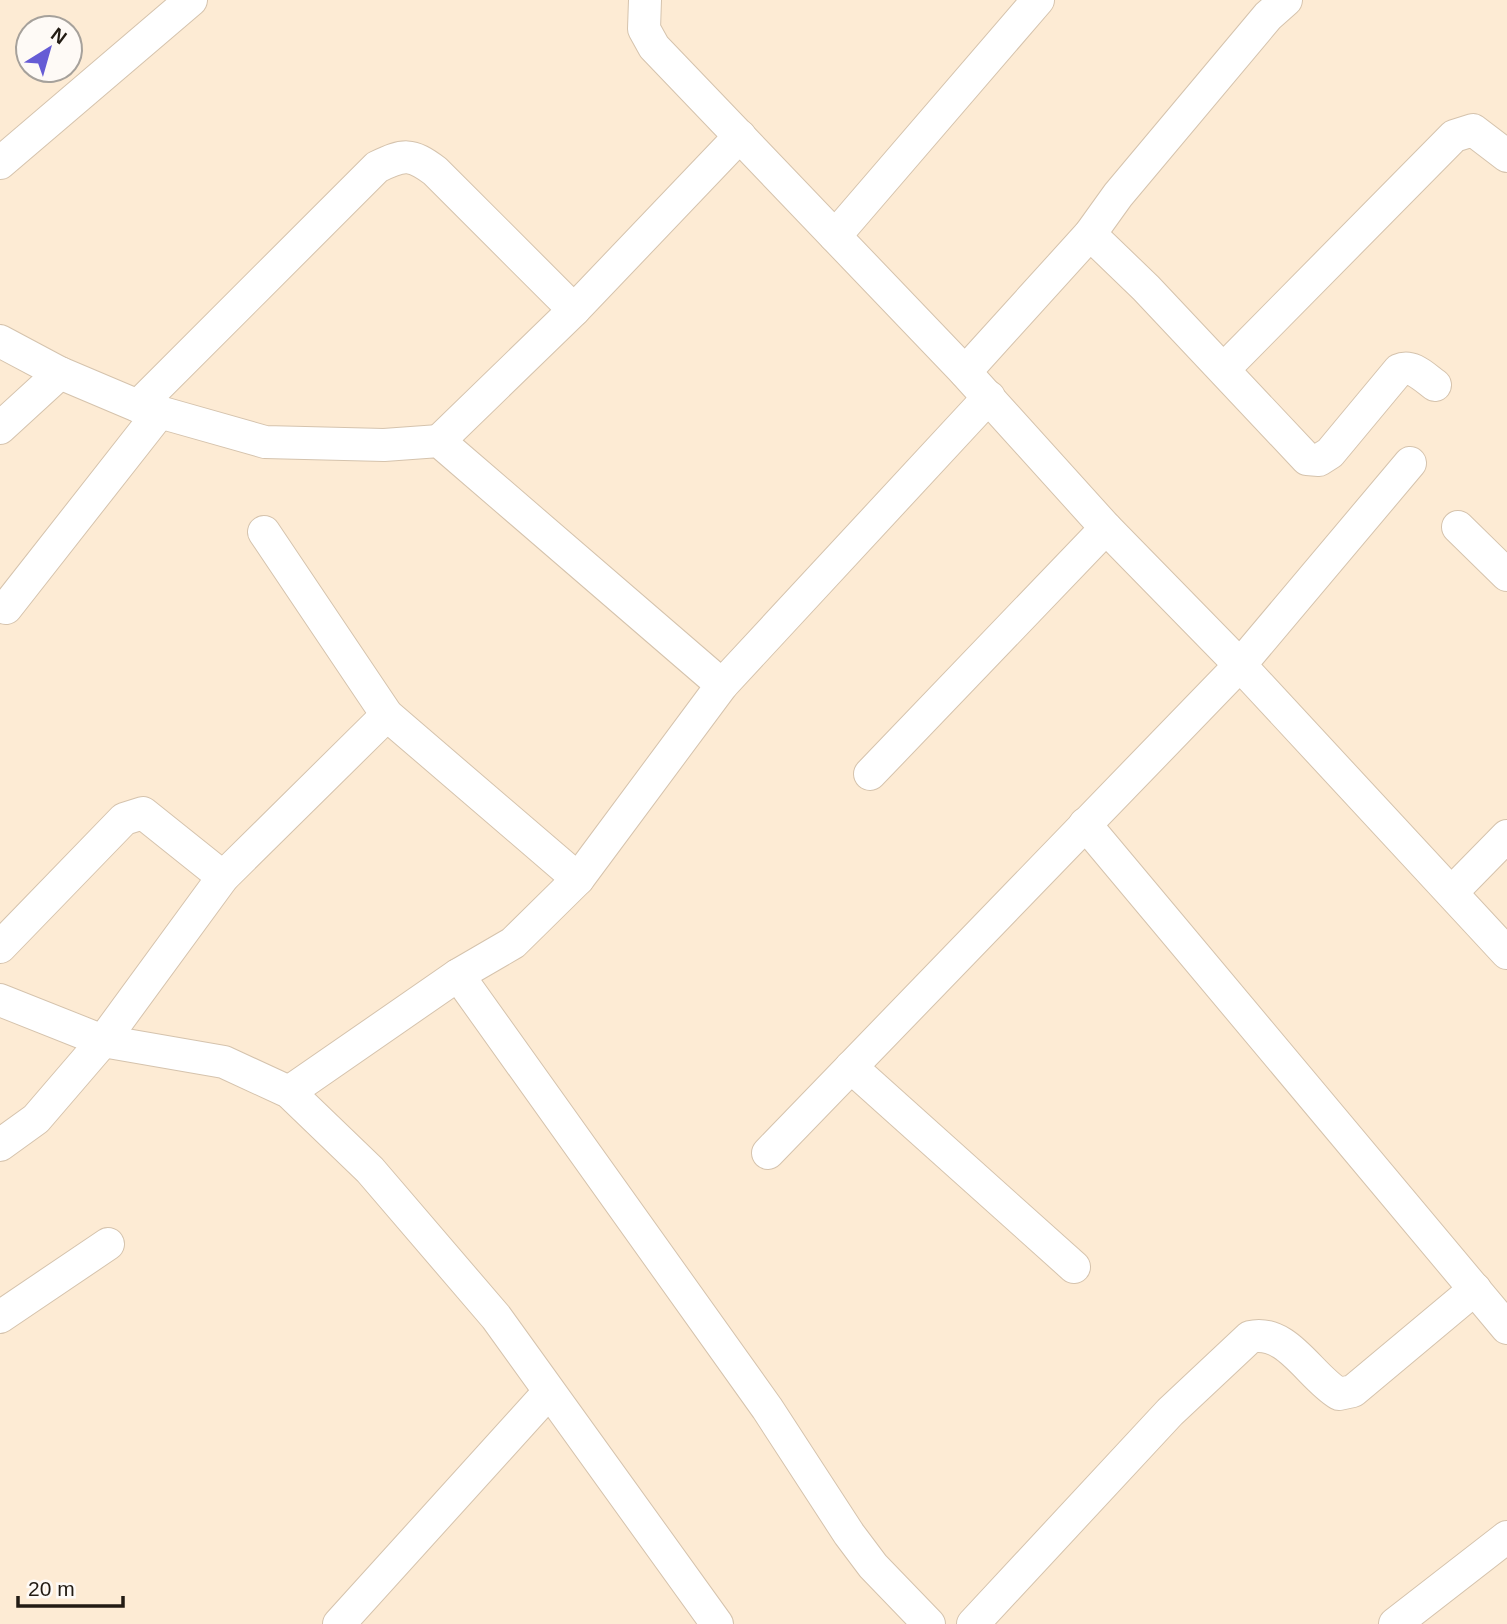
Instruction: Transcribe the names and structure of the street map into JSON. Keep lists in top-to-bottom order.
{
  "scale_bar": "20 m",
  "north": "top right"
}
